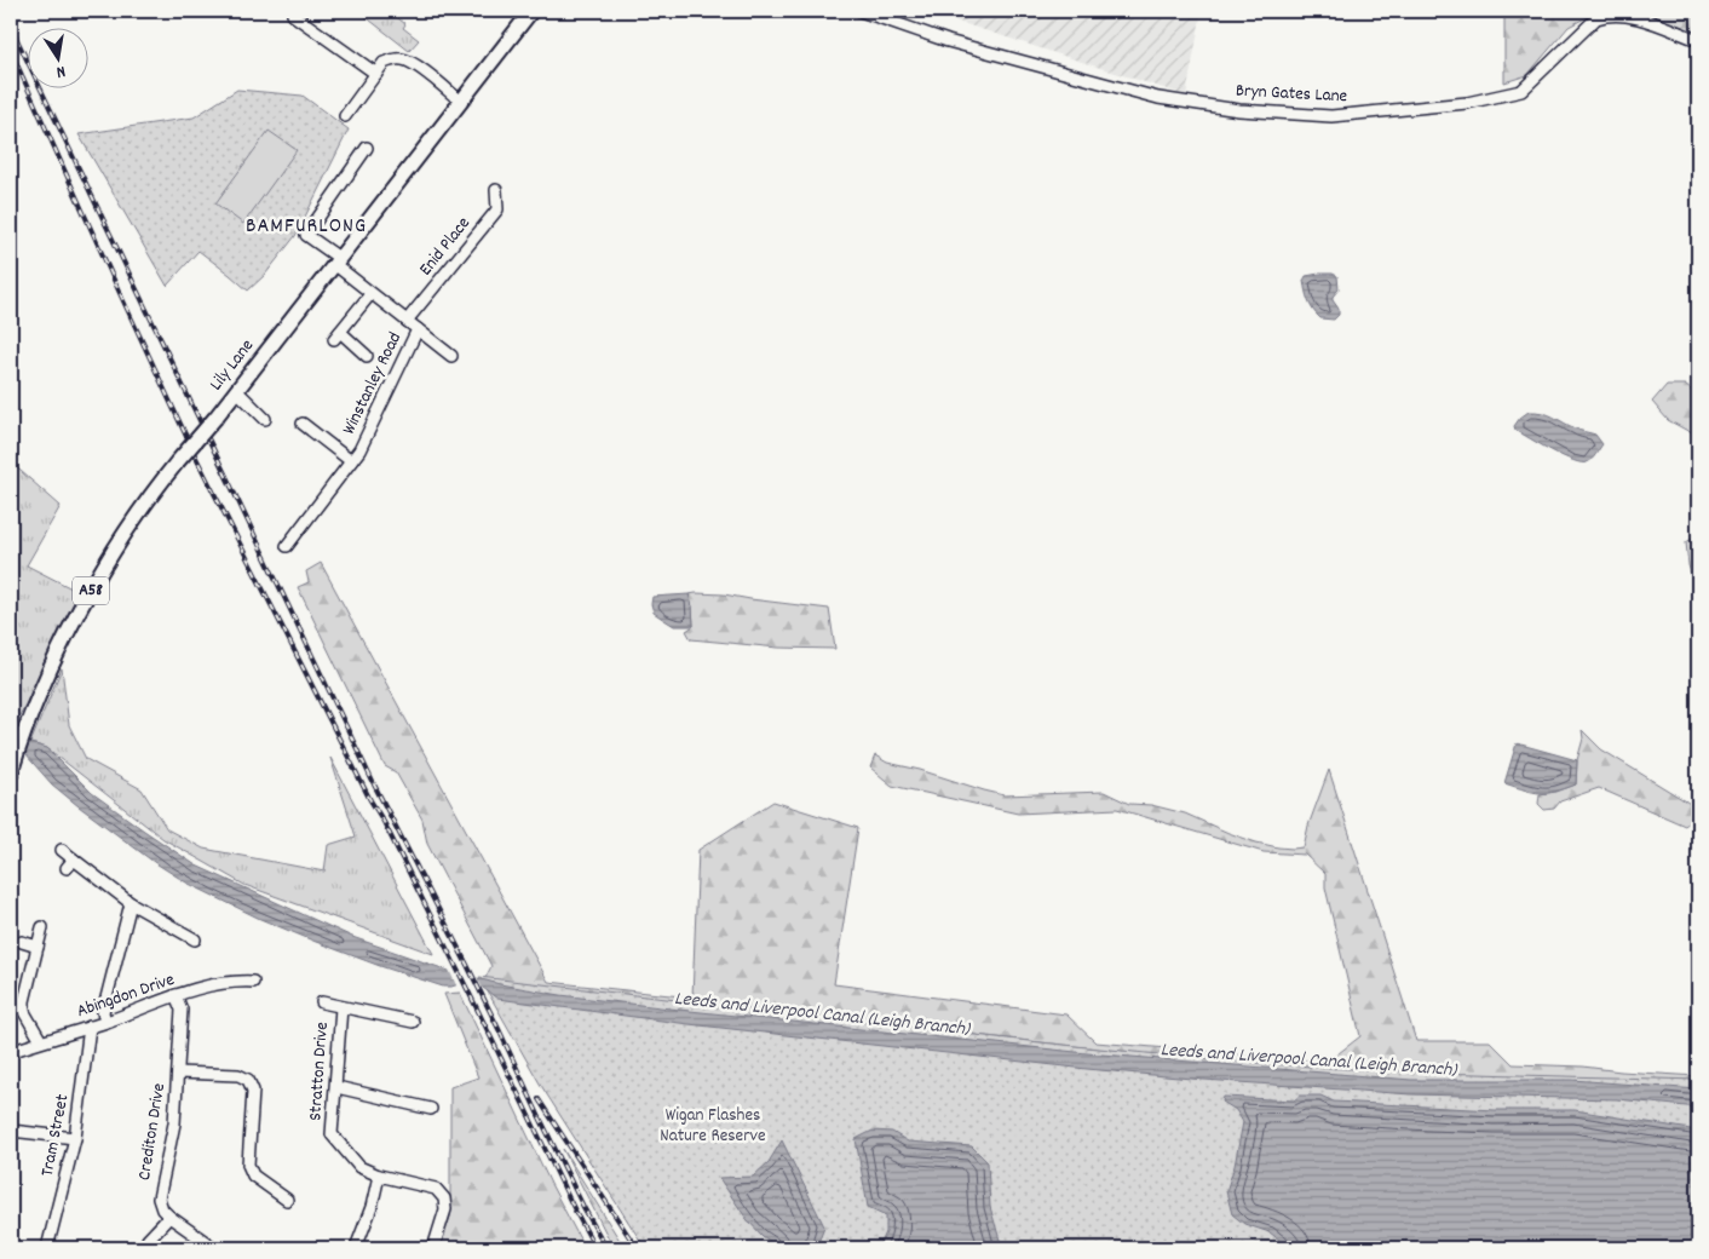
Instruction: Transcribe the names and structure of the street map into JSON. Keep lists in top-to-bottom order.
{
  "streets": {
    "main road": ["Lily Lane", "A58"],
    "street": [
      "Bryn Gates Lane",
      "Enid Place",
      "Winstanley Road",
      "Abingdon Drive",
      "Stratton Drive",
      "Crediton Drive",
      "Tram Street"
    ]
  },
  "crossings": [
    ["Enid Place", "Winstanley Road"],
    ["Lily Lane", "Winstanley Road"],
    ["Abingdon Drive", "Crediton Drive"],
    ["Abingdon Drive", "Tram Street"]
  ],
  "districts": ["BAMFURLONG"],
  "water": ["Leeds and Liverpool Canal (Leigh Branch)"],
  "parks": ["Wigan Flashes Nature Reserve"],
  "north": "bottom"
}
